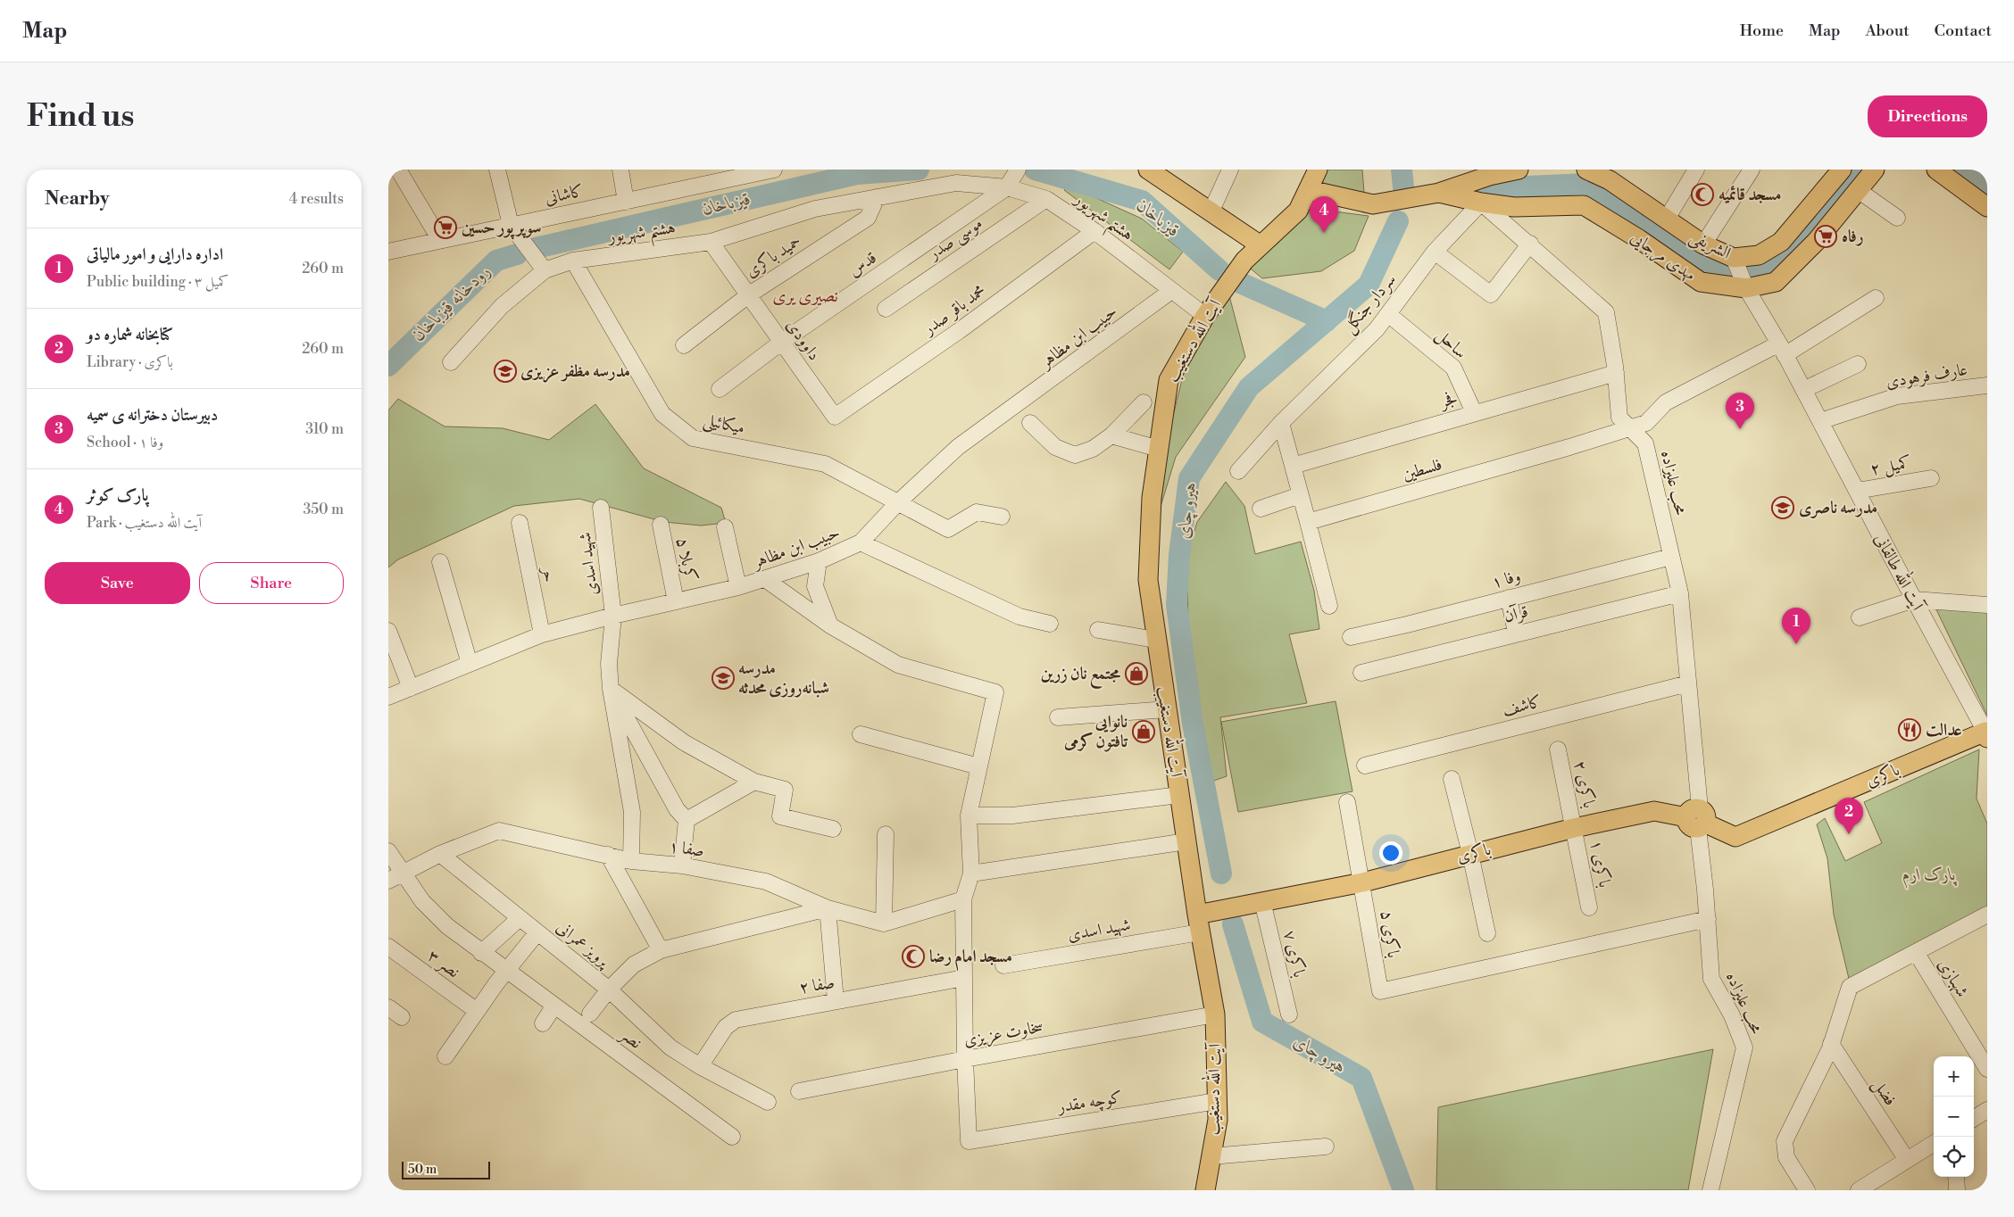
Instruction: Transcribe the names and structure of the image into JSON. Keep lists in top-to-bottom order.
{
  "streets": {
    "main road": [
      "الشریفی",
      "مهدی مرجایی",
      "آیت الله دستغیب",
      "باکری"
    ],
    "street": [
      "کاشانی",
      "هشتم شهریور",
      "موسی صدر",
      "حمید باکری",
      "قدس",
      "سردار جنگل",
      "محمد باقر صدر",
      "حبیب ابن مظاهر",
      "داوودی",
      "ساحل",
      "عارف فرهودی",
      "فجر",
      "میکائیلی",
      "کمیل ۲",
      "فلسطین",
      "محب علیزاده",
      "کربلا ۵",
      "شهید اسدی",
      "آیت الله طالقانی",
      "حر",
      "وفا ۱",
      "قرآن",
      "کاشف",
      "باکری ۲",
      "صفا ۱",
      "باکری ۱",
      "باکری ۵",
      "پرویز عمرانی",
      "باکری ۷",
      "نصر ۳",
      "شهبازی",
      "صفا ۲",
      "سخاوت عزیزی",
      "نصر",
      "فضل",
      "کوچه مقدر"
    ]
  },
  "crossings": [
    ["هشتم شهریور", "موسی صدر"],
    ["هشتم شهریور", "حمید باکری"],
    ["هشتم شهریور", "قدس"],
    ["هشتم شهریور", "محمد باقر صدر"],
    ["هشتم شهریور", "حبیب ابن مظاهر"],
    ["هشتم شهریور", "داوودی"],
    ["هشتم شهریور", "آیت الله دستغیب"],
    ["هشتم شهریور", "میکائیلی"],
    ["الشریفی", "آیت الله طالقانی"],
    ["حمید باکری", "داوودی"],
    ["مهدی مرجایی", "سردار جنگل"],
    ["مهدی مرجایی", "محب علیزاده"],
    ["مهدی مرجایی", "آیت الله طالقانی"],
    ["قدس", "داوودی"],
    ["سردار جنگل", "ساحل"],
    ["سردار جنگل", "محب علیزاده"],
    ["محمد باقر صدر", "داوودی"],
    ["حبیب ابن مظاهر", "میکائیلی"],
    ["حبیب ابن مظاهر", "کربلا ۵"],
    ["حبیب ابن مظاهر", "شهید اسدی"],
    ["حبیب ابن مظاهر", "حر"],
    ["آیت الله دستغیب", "شهید اسدی"],
    ["آیت الله دستغیب", "باکری"],
    ["آیت الله دستغیب", "سخاوت عزیزی"],
    ["آیت الله دستغیب", "کوچه مقدر"],
    ["ساحل", "فجر"],
    ["عارف فرهودی", "آیت الله طالقانی"],
    ["فجر", "محب علیزاده"],
    ["کمیل ۲", "آیت الله طالقانی"],
    ["فلسطین", "محب علیزاده"],
    ["فلسطین", "آیت الله طالقانی"],
    ["محب علیزاده", "وفا ۱"],
    ["محب علیزاده", "قرآن"],
    ["محب علیزاده", "کاشف"],
    ["محب علیزاده", "باکری"],
    ["محب علیزاده", "باکری ۵"],
    ["شهید اسدی", "باکری"],
    ["شهید اسدی", "صفا ۱"],
    ["آیت الله طالقانی", "باکری"],
    ["باکری", "باکری ۲"],
    ["باکری", "باکری ۱"],
    ["باکری", "باکری ۵"],
    ["باکری", "باکری ۷"],
    ["باکری ۲", "باکری ۱"],
    ["صفا ۱", "پرویز عمرانی"],
    ["صفا ۱", "نصر"],
    ["پرویز عمرانی", "صفا ۲"],
    ["سخاوت عزیزی", "کوچه مقدر"]
  ],
  "districts": ["نصیری یری"],
  "water": ["قیزباخان", "رودخانه قیزباخان", "هیرو چای"],
  "parks": ["پارک ارم"],
  "places": {
    "mosque": ["مسجد قائمیه", "مسجد امام رضا"],
    "supermarket": ["سوپر پور حسین", "رفاه"],
    "school or university": ["مدرسه مظفر عزیزی", "مدرسه ناصری", "مدرسه شبانه‌روزی محدثه"],
    "shop": ["مجتمع نان زرین", "نانوایی تافتون کرمی"],
    "restaurant": ["عدالت"]
  },
  "scale_bar": "50 m",
  "page": {
    "header": "Map",
    "nav": [
      "Home",
      "Map",
      "About",
      "Contact"
    ],
    "buttons": [
      "Directions",
      ["Save", "Share"]
    ],
    "title": "Find us",
    "heading": ["Nearby", "4 results"],
    "pins": [
      "4",
      "3",
      "1",
      "2"
    ],
    "list": [
      {
        "mark": "1",
        "name": "اداره دارایی و امور مالیاتی",
        "note": "Public building · کمیل ۳",
        "value": "260 m"
      },
      {
        "mark": "2",
        "name": "کتابخانه شماره دو",
        "note": "Library · باکری",
        "value": "260 m"
      },
      {
        "mark": "3",
        "name": "دبیرستان دخترانه ی سمیه",
        "note": "School · وفا ۱",
        "value": "310 m"
      },
      {
        "mark": "4",
        "name": "پارک کوثر",
        "note": "Park · آیت الله دستغیب",
        "value": "350 m"
      }
    ],
    "map_buttons": ["+", "−"],
    "scale": "50 m"
  }
}
